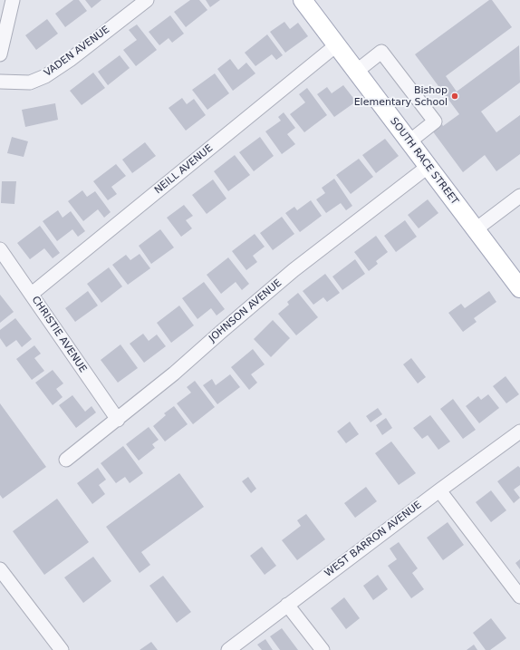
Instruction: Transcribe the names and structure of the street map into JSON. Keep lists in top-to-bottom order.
{
  "streets": {
    "main road": ["SOUTH RACE STREET"],
    "street": [
      "VADEN AVENUE",
      "NEILL AVENUE",
      "JOHNSON AVENUE",
      "CHRISTIE AVENUE",
      "WEST BARRON AVENUE"
    ]
  },
  "crossings": [
    ["SOUTH RACE STREET", "NEILL AVENUE"],
    ["SOUTH RACE STREET", "JOHNSON AVENUE"],
    ["NEILL AVENUE", "CHRISTIE AVENUE"],
    ["JOHNSON AVENUE", "CHRISTIE AVENUE"]
  ],
  "places": ["Bishop Elementary School"]
}
